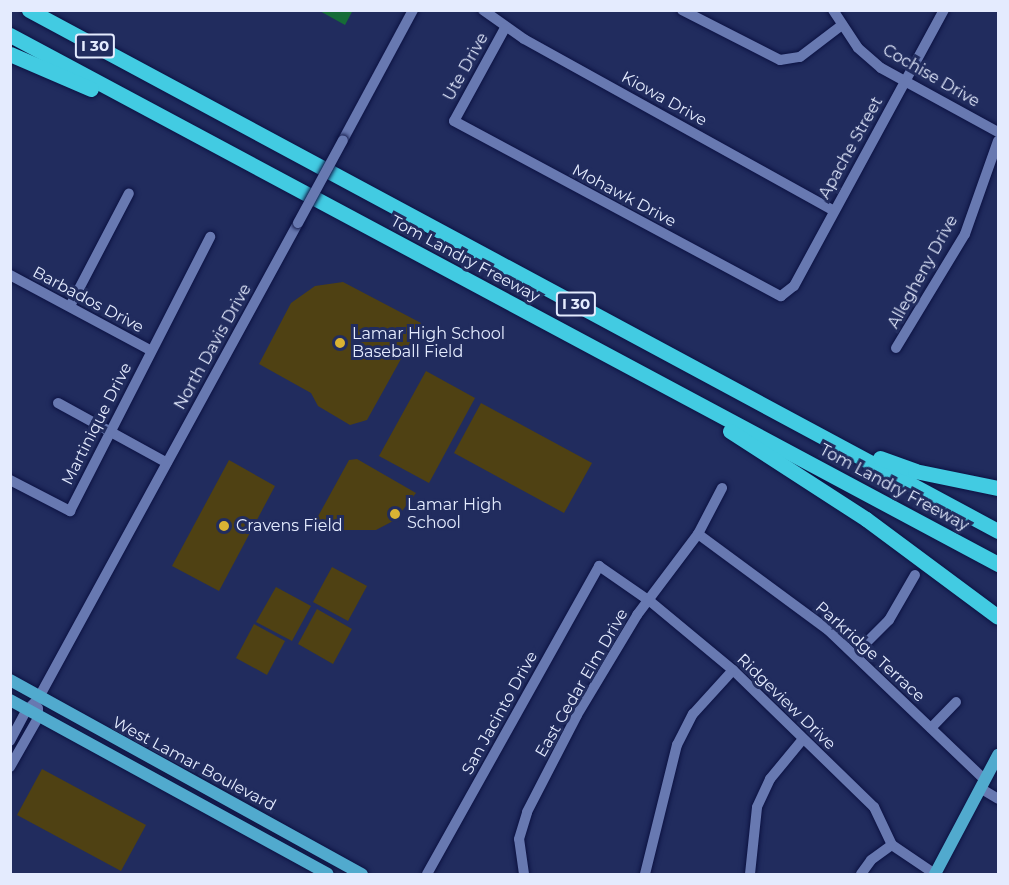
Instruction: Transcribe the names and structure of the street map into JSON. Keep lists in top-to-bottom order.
{
  "streets": {
    "highway": ["I 30", "Tom Landry Freeway"],
    "main road": ["West Lamar Boulevard"],
    "street": [
      "Ute Drive",
      "Cochise Drive",
      "Kiowa Drive",
      "Apache Street",
      "Mohawk Drive",
      "Allegheny Drive",
      "Barbados Drive",
      "North Davis Drive",
      "Martinique Drive",
      "Parkridge Terrace",
      "East Cedar Elm Drive",
      "Ridgeview Drive",
      "San Jacinto Drive"
    ]
  },
  "crossings": [
    ["Ute Drive", "Kiowa Drive"],
    ["Ute Drive", "Mohawk Drive"],
    ["Cochise Drive", "Apache Street"],
    ["Kiowa Drive", "Apache Street"],
    ["Apache Street", "Mohawk Drive"],
    ["Barbados Drive", "Martinique Drive"],
    ["North Davis Drive", "West Lamar Boulevard"],
    ["Parkridge Terrace", "East Cedar Elm Drive"],
    ["East Cedar Elm Drive", "Ridgeview Drive"],
    ["Ridgeview Drive", "San Jacinto Drive"]
  ],
  "places": ["Lamar High School Baseball Field", "Lamar High School", "Cravens Field"]
}
